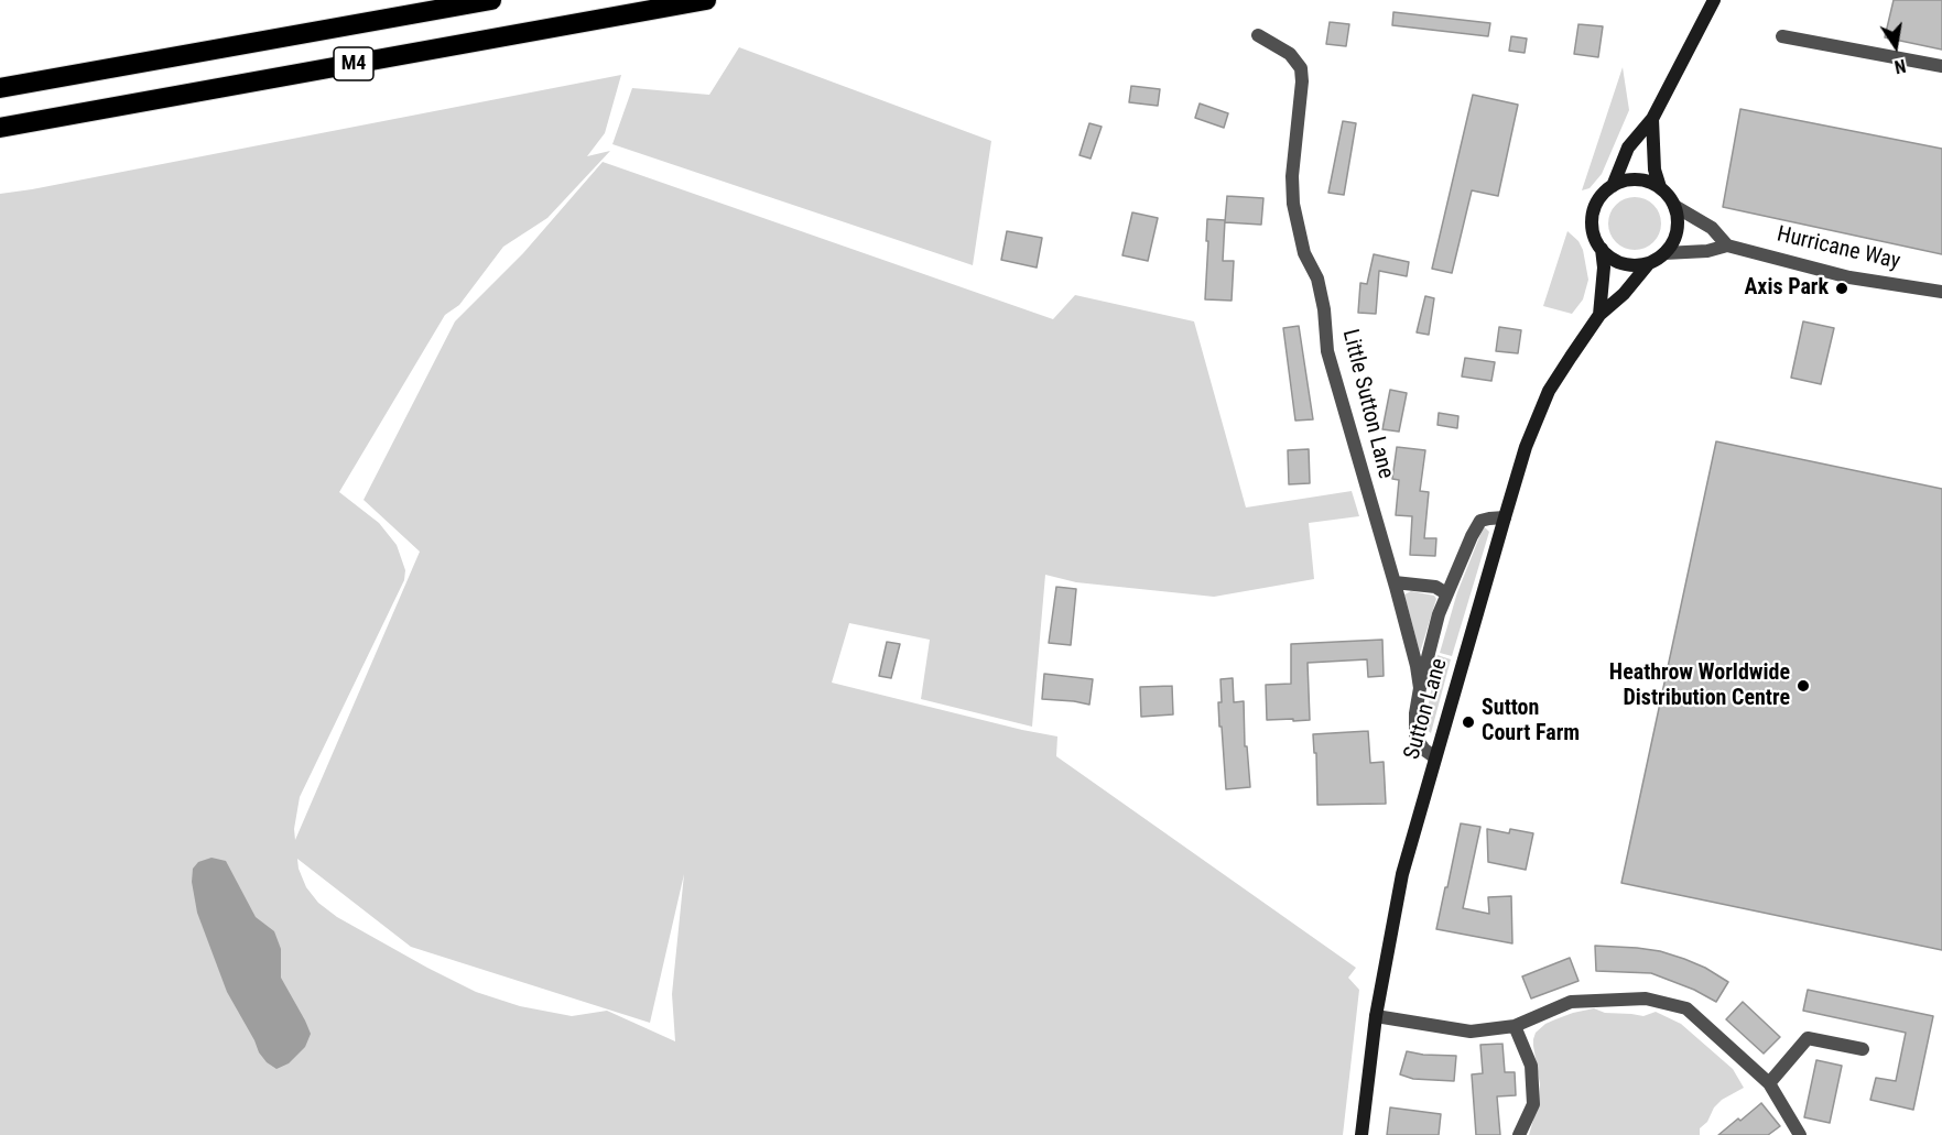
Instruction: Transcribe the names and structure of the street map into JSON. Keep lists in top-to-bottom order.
{
  "streets": {
    "highway": ["M4"],
    "street": ["Hurricane Way", "Little Sutton Lane", "Sutton Lane"]
  },
  "crossings": [
    ["Hurricane Way", "Sutton Lane"],
    ["Little Sutton Lane", "Sutton Lane"]
  ],
  "places": ["Axis Park", "Heathrow Worldwide Distribution Centre", "Sutton Court Farm"],
  "north": "bottom"
}
